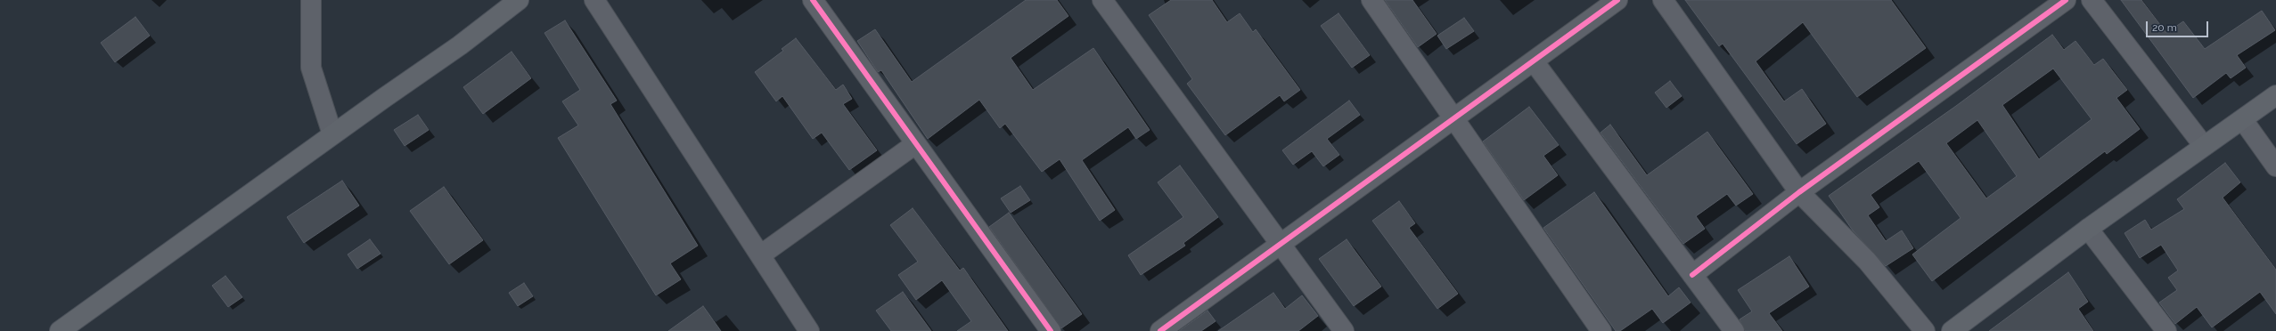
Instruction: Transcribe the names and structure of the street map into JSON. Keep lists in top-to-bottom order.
{
  "scale_bar": "20 m"
}
